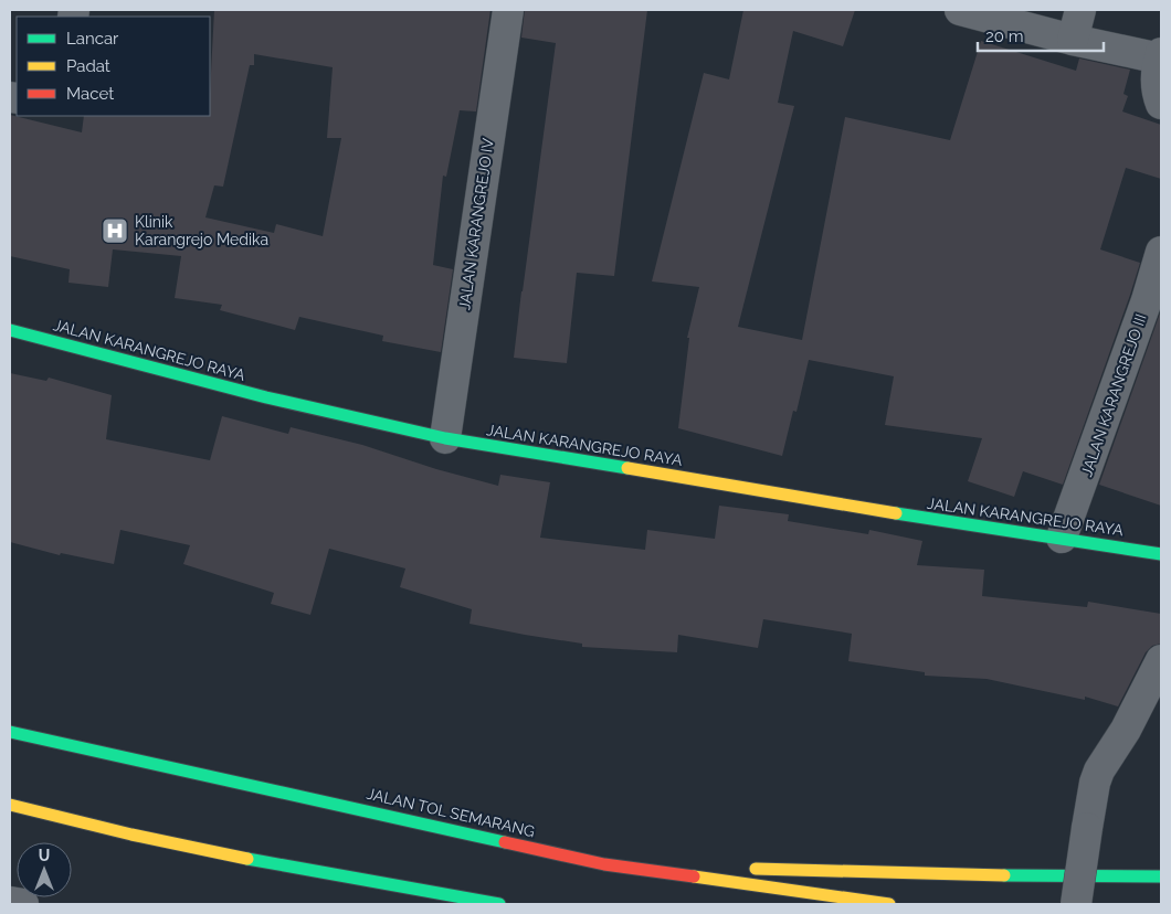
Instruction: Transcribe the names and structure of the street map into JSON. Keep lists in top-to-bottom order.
{
  "streets": {
    "main road": ["JALAN KARANGREJO RAYA", "JALAN TOL SEMARANG"],
    "street": ["JALAN KARANGREJO IV", "JALAN KARANGREJO III"]
  },
  "crossings": [
    ["JALAN KARANGREJO IV", "JALAN KARANGREJO RAYA"],
    ["JALAN KARANGREJO RAYA", "JALAN KARANGREJO III"]
  ],
  "places": {
    "hospital": ["Klinik Karangrejo Medika"]
  },
  "legend": ["Lancar", "Padat", "Macet"],
  "scale_bar": "20 m",
  "north": "top"
}
